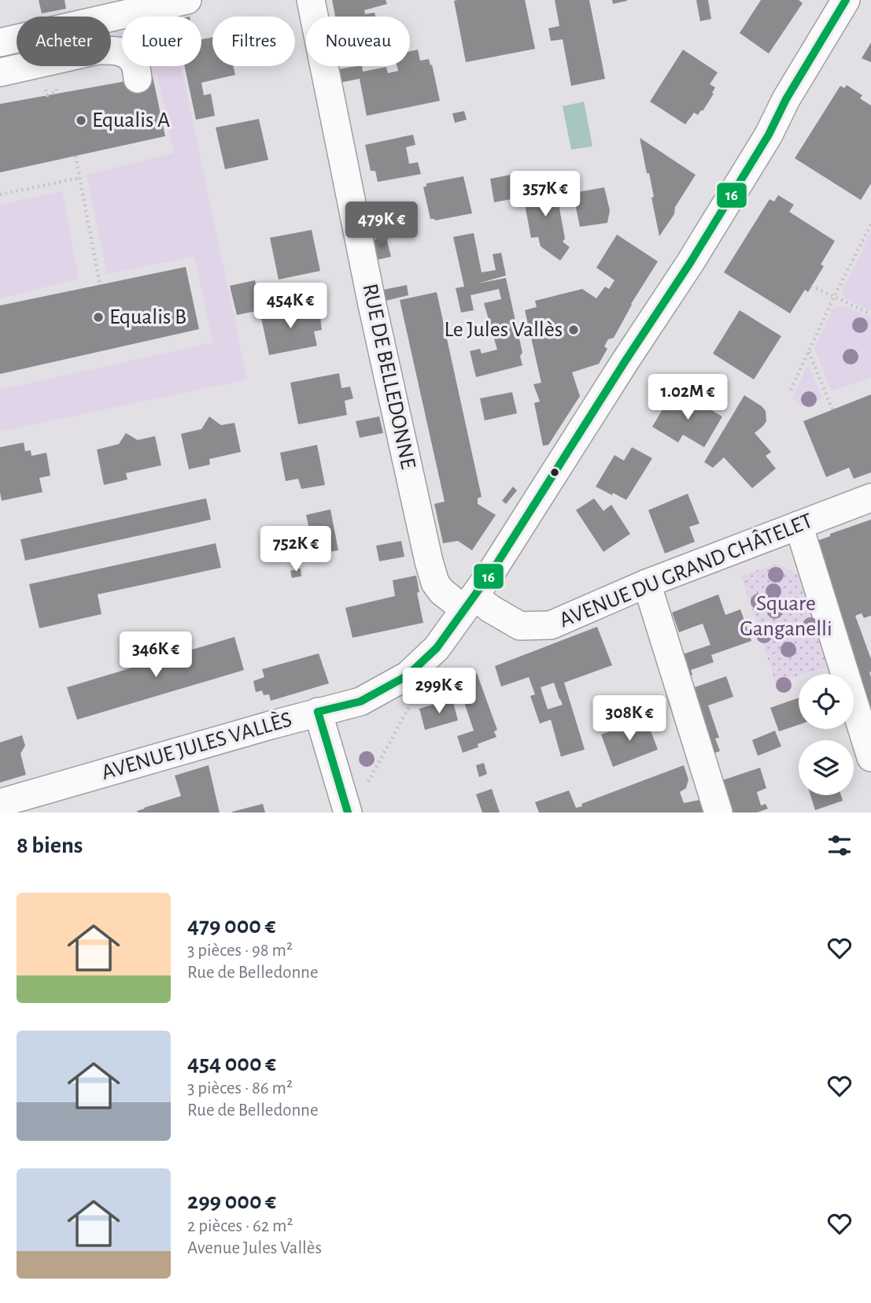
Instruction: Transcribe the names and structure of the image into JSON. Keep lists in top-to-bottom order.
{
  "streets": {
    "street": ["RUE DE BELLEDONNE", "AVENUE DU GRAND CHÂTELET", "AVENUE JULES VALLÈS"]
  },
  "crossings": [
    ["RUE DE BELLEDONNE", "AVENUE DU GRAND CHÂTELET"],
    ["RUE DE BELLEDONNE", "AVENUE JULES VALLÈS"],
    ["AVENUE DU GRAND CHÂTELET", "AVENUE JULES VALLÈS"]
  ],
  "parks": ["Square Ganganelli"],
  "places": ["Equalis A", "Equalis B", "Le Jules Vallès"],
  "lines": ["transit line 16"],
  "page": {
    "chip": [
      "Acheter",
      "Louer",
      "Filtres",
      "Nouveau"
    ],
    "price": [
      "357K €",
      "479K €",
      "454K €",
      "1.02M €",
      "752K €",
      "346K €",
      "299K €",
      "308K €"
    ],
    "heading": "8 biens",
    "list": [
      {
        "name": "479 000 €",
        "note": "3 pièces · 98 m² · Rue de Belledonne"
      },
      {
        "name": "454 000 €",
        "note": "3 pièces · 86 m² · Rue de Belledonne"
      },
      {
        "name": "299 000 €",
        "note": "2 pièces · 62 m² · Avenue Jules Vallès"
      }
    ]
  }
}
